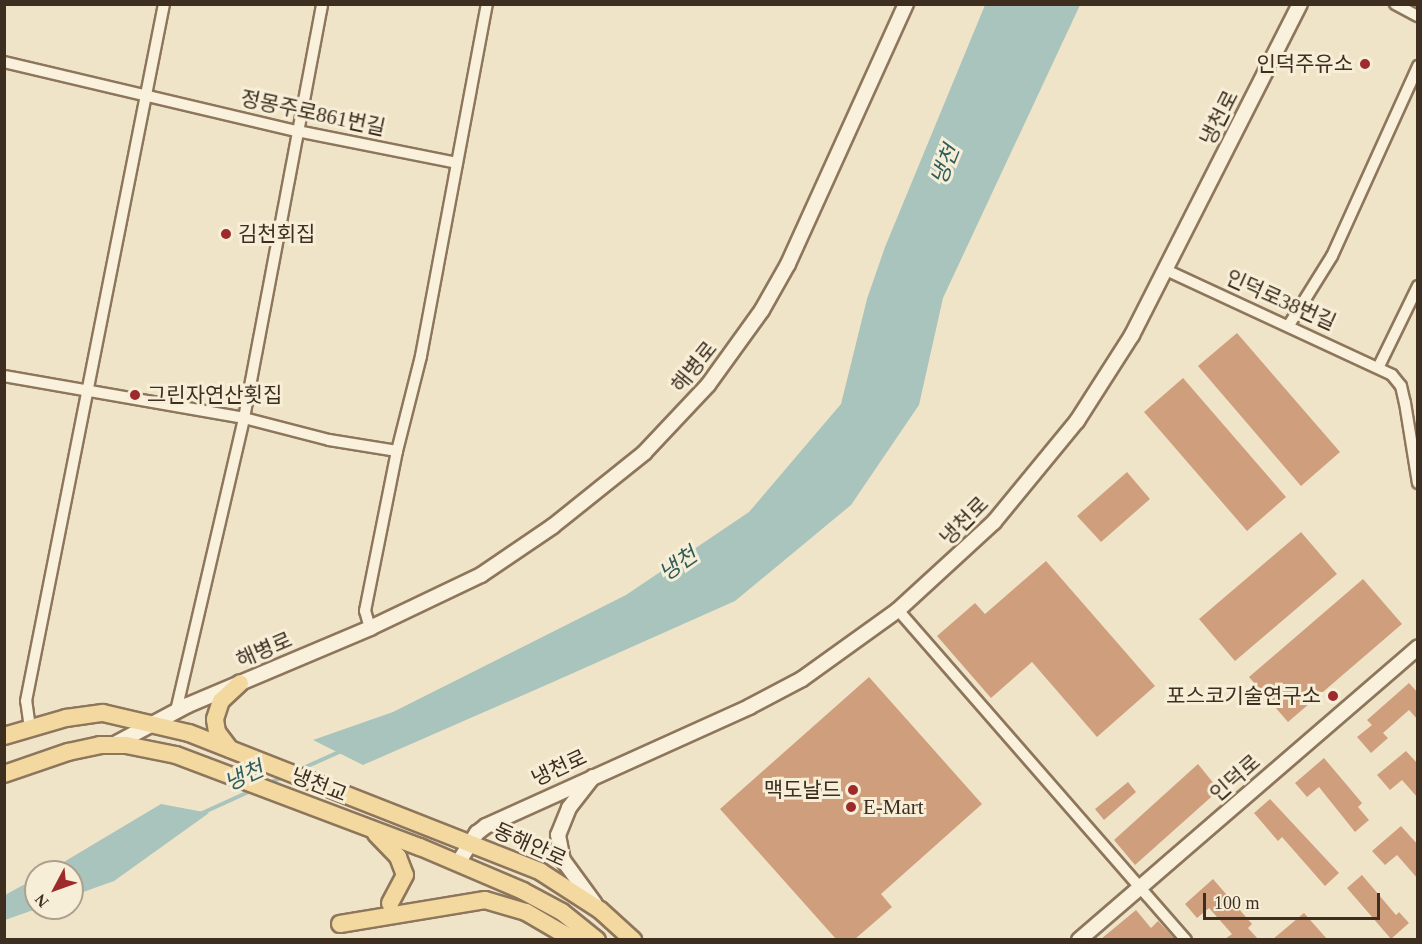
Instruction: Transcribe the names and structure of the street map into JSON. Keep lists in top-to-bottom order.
{
  "streets": {
    "main road": ["냉천교", "동해안로"],
    "street": [
      "정몽주로861번길",
      "냉천로",
      "인덕로38번길",
      "해병로",
      "인덕로"
    ]
  },
  "crossings": [
    ["냉천로", "인덕로38번길"],
    ["냉천로", "동해안로"],
    ["해병로", "냉천교"],
    ["냉천교", "동해안로"]
  ],
  "water": ["냉천"],
  "places": [
    "인덕주유소",
    "김천회집",
    "그린자연산횟집",
    "포스코기술연구소",
    "맥도날드",
    "E-Mart"
  ],
  "scale_bar": "100 m",
  "north": "bottom left"
}
